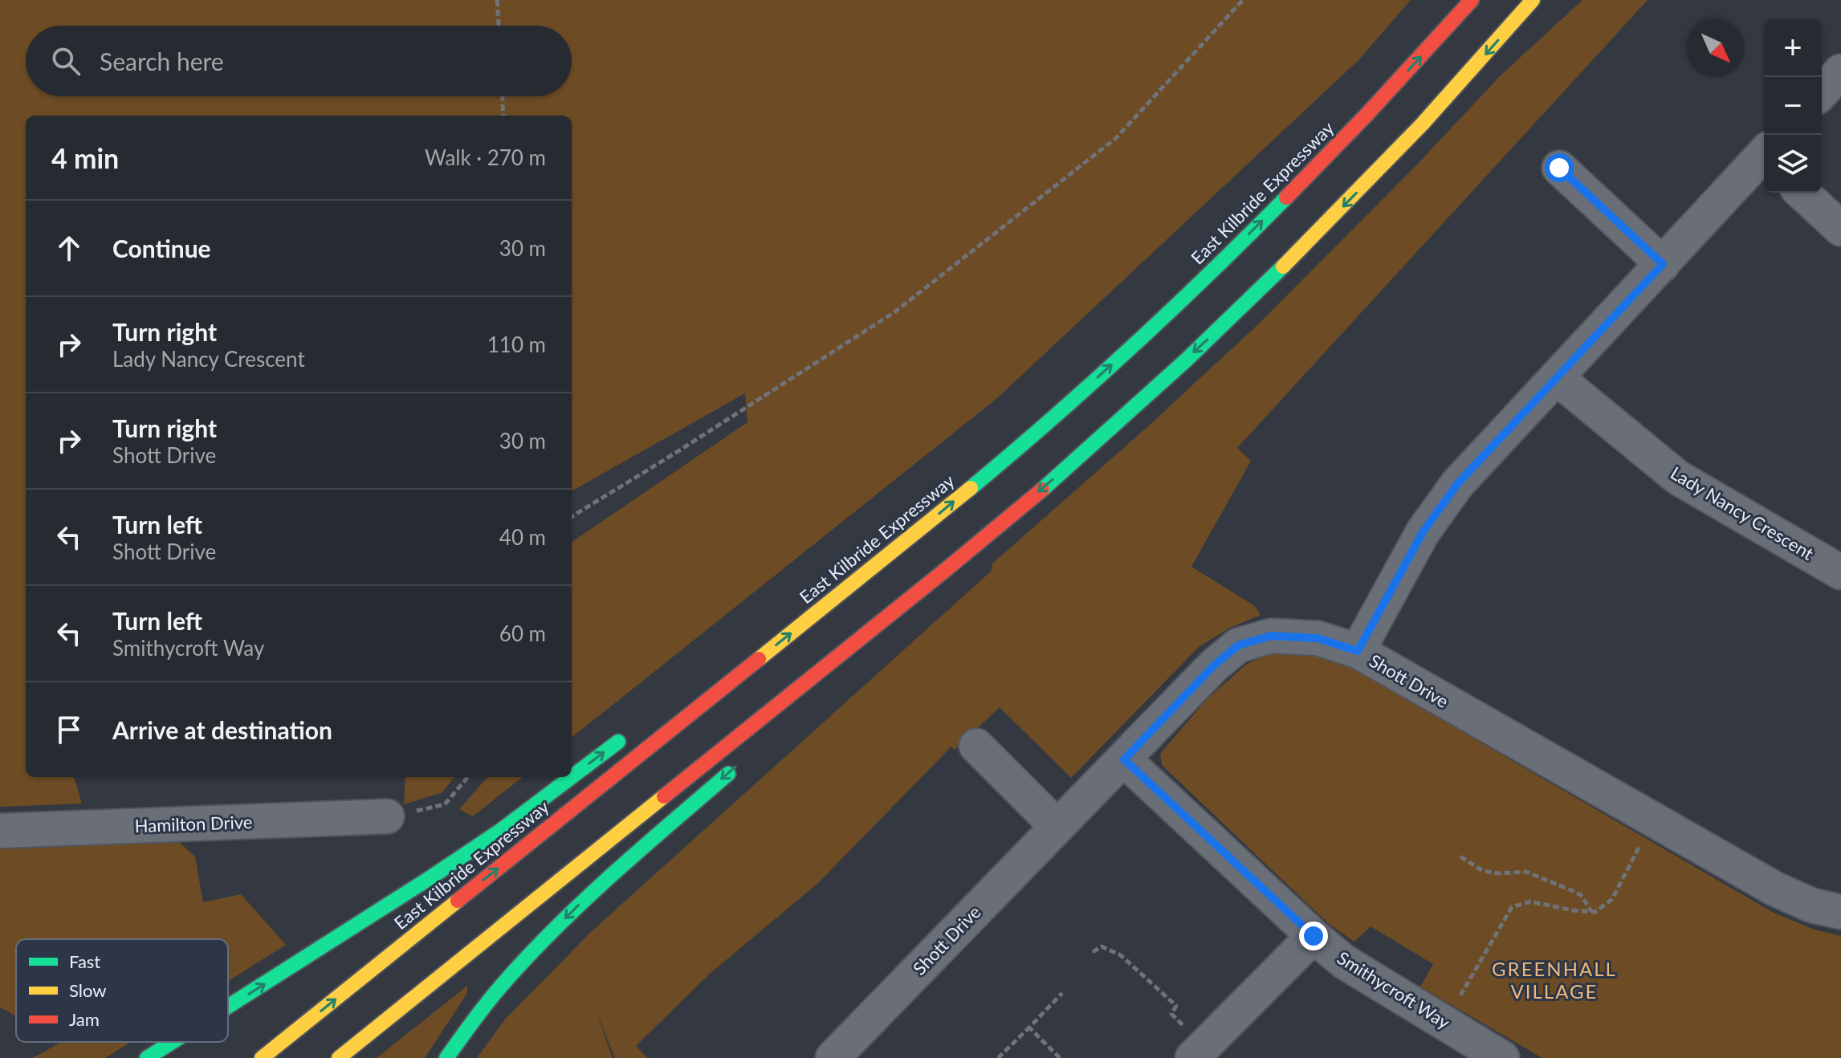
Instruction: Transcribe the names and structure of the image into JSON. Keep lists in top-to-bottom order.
{
  "streets": {
    "highway": ["East Kilbride Expressway"],
    "street": [
      "Lady Nancy Crescent",
      "Shott Drive",
      "Hamilton Drive",
      "Smithycroft Way"
    ]
  },
  "crossings": [
    ["Shott Drive", "Smithycroft Way"]
  ],
  "districts": ["GREENHALL VILLAGE"],
  "legend": ["Fast", "Slow", "Jam"],
  "north": "bottom right",
  "page": {
    "map_buttons": ["+", "−"],
    "search": "Search here",
    "heading": ["4 min", "Walk · 270 m"],
    "list": [
      ["Continue", "30 m"],
      ["Turn right", "Lady Nancy Crescent", "110 m"],
      ["Turn right", "Shott Drive", "30 m"],
      ["Turn left", "Shott Drive", "40 m"],
      ["Turn left", "Smithycroft Way", "60 m"],
      "Arrive at destination"
    ]
  }
}
